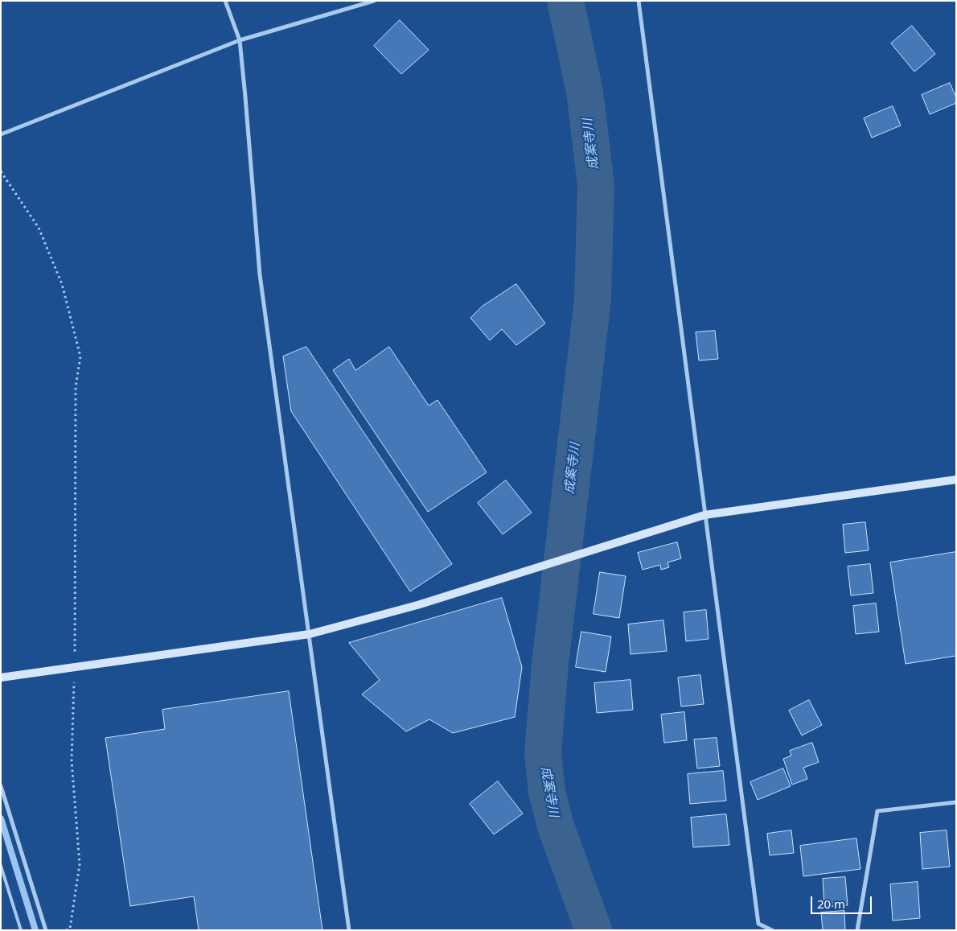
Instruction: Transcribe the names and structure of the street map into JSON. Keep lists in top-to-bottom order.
{
  "water": ["成案寺川"],
  "scale_bar": "20 m"
}
